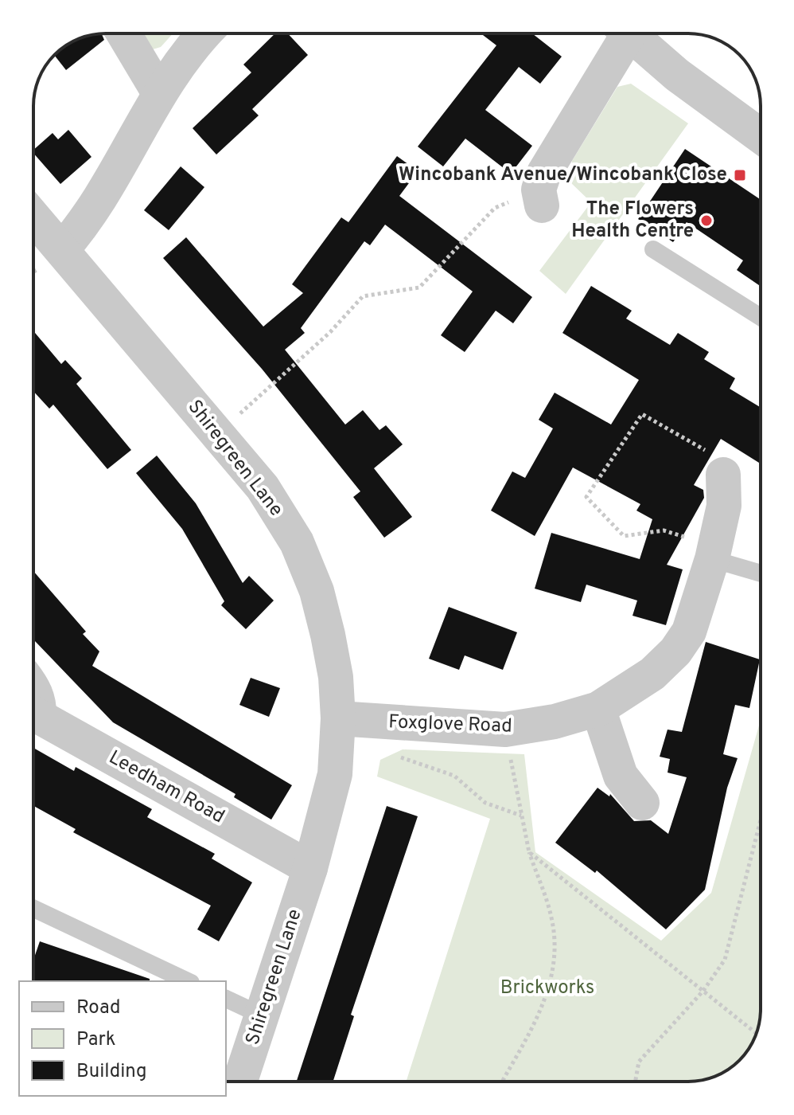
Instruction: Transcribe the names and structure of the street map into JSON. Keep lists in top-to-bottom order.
{
  "streets": {
    "street": ["Shiregreen Lane", "Foxglove Road", "Leedham Road"]
  },
  "crossings": [
    ["Shiregreen Lane", "Foxglove Road"],
    ["Shiregreen Lane", "Leedham Road"]
  ],
  "parks": ["Brickworks"],
  "places": {
    "transit": ["Wincobank Avenue/Wincobank Close"],
    "other": ["The Flowers Health Centre"]
  },
  "legend": ["Road", "Park", "Building"]
}
